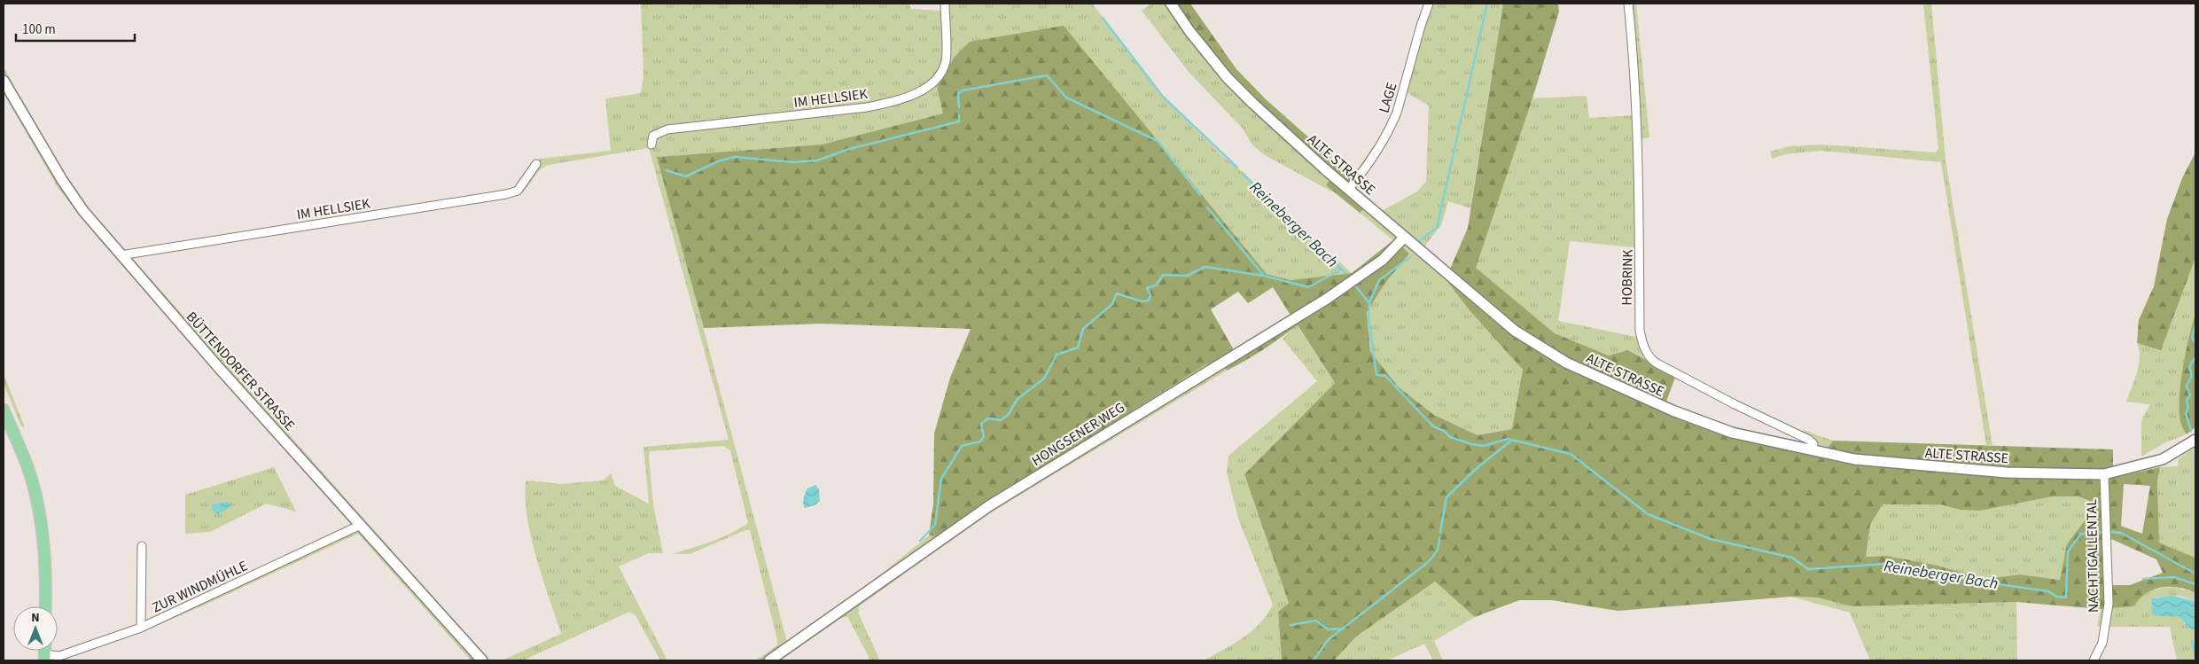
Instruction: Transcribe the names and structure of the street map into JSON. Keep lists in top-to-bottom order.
{
  "streets": {
    "street": [
      "IM HELLSIEK",
      "LAGE",
      "ALTE STRASSE",
      "HOBRINK",
      "BÜTTENDORFER STRASSE",
      "HONGSENER WEG",
      "NACHTIGALLENTAL",
      "ZUR WINDMÜHLE"
    ]
  },
  "crossings": [
    ["IM HELLSIEK", "BÜTTENDORFER STRASSE"],
    ["LAGE", "ALTE STRASSE"],
    ["ALTE STRASSE", "HOBRINK"],
    ["ALTE STRASSE", "HONGSENER WEG"],
    ["ALTE STRASSE", "NACHTIGALLENTAL"],
    ["BÜTTENDORFER STRASSE", "ZUR WINDMÜHLE"]
  ],
  "water": ["Reineberger Bach"],
  "scale_bar": "100 m",
  "north": "top"
}
